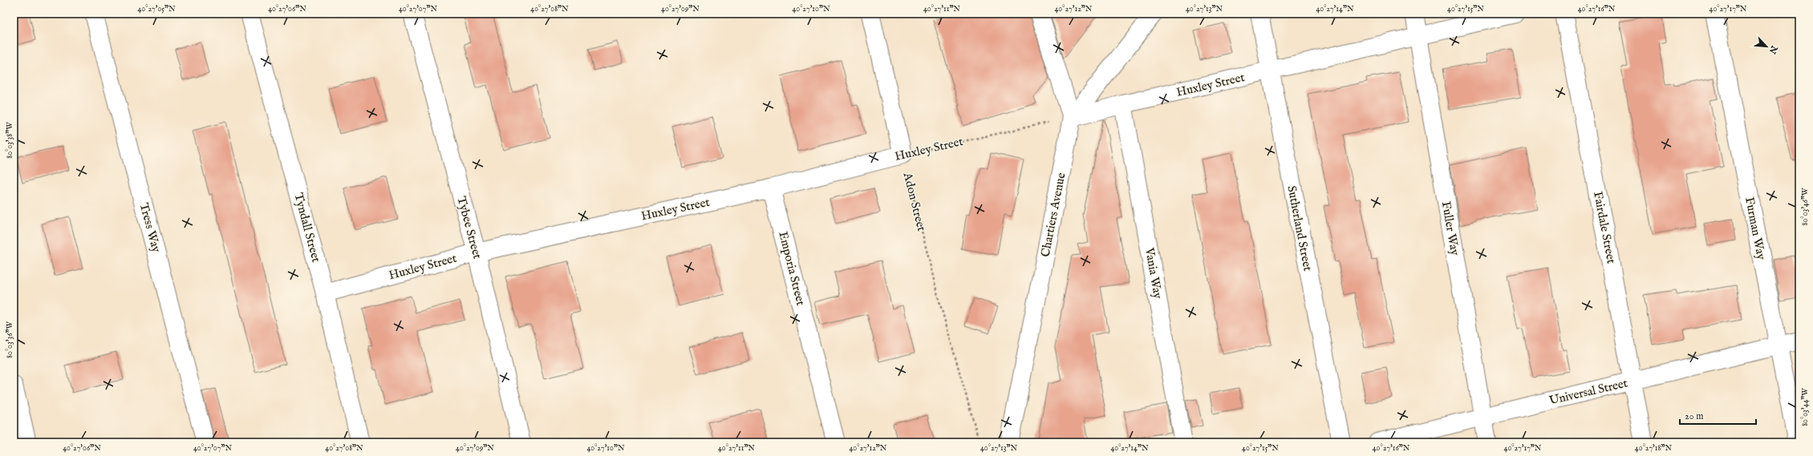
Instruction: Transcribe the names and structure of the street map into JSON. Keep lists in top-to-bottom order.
{
  "streets": {
    "street": [
      "Huxley Street",
      "Chartiers Avenue",
      "Tress Way",
      "Tyndall Street",
      "Tybee Street",
      "Fairdale Street",
      "Sutherland Street",
      "Fuller Way",
      "Furman Way",
      "Emporia Street",
      "Vania Way",
      "Universal Street"
    ],
    "path": ["Adon Street"]
  },
  "crossings": [
    ["Huxley Street", "Adon Street"],
    ["Huxley Street", "Chartiers Avenue"],
    ["Huxley Street", "Tyndall Street"],
    ["Huxley Street", "Tybee Street"],
    ["Huxley Street", "Sutherland Street"],
    ["Huxley Street", "Fuller Way"],
    ["Huxley Street", "Emporia Street"],
    ["Huxley Street", "Vania Way"],
    ["Fairdale Street", "Universal Street"],
    ["Fuller Way", "Universal Street"],
    ["Furman Way", "Universal Street"]
  ],
  "scale_bar": "20 m",
  "north": "bottom right",
  "coordinates": [
    "40°27'05\"N",
    "40°27'06\"N",
    "40°27'07\"N",
    "40°27'08\"N",
    "40°27'09\"N",
    "40°27'10\"N",
    "40°27'11\"N",
    "40°27'12\"N",
    "40°27'13\"N",
    "40°27'14\"N",
    "40°27'15\"N",
    "40°27'16\"N",
    "40°27'17\"N",
    "80°03'38\"W",
    "80°03'46\"W",
    "80°03'36\"W",
    "80°03'44\"W",
    "40°27'18\"N"
  ]
}
